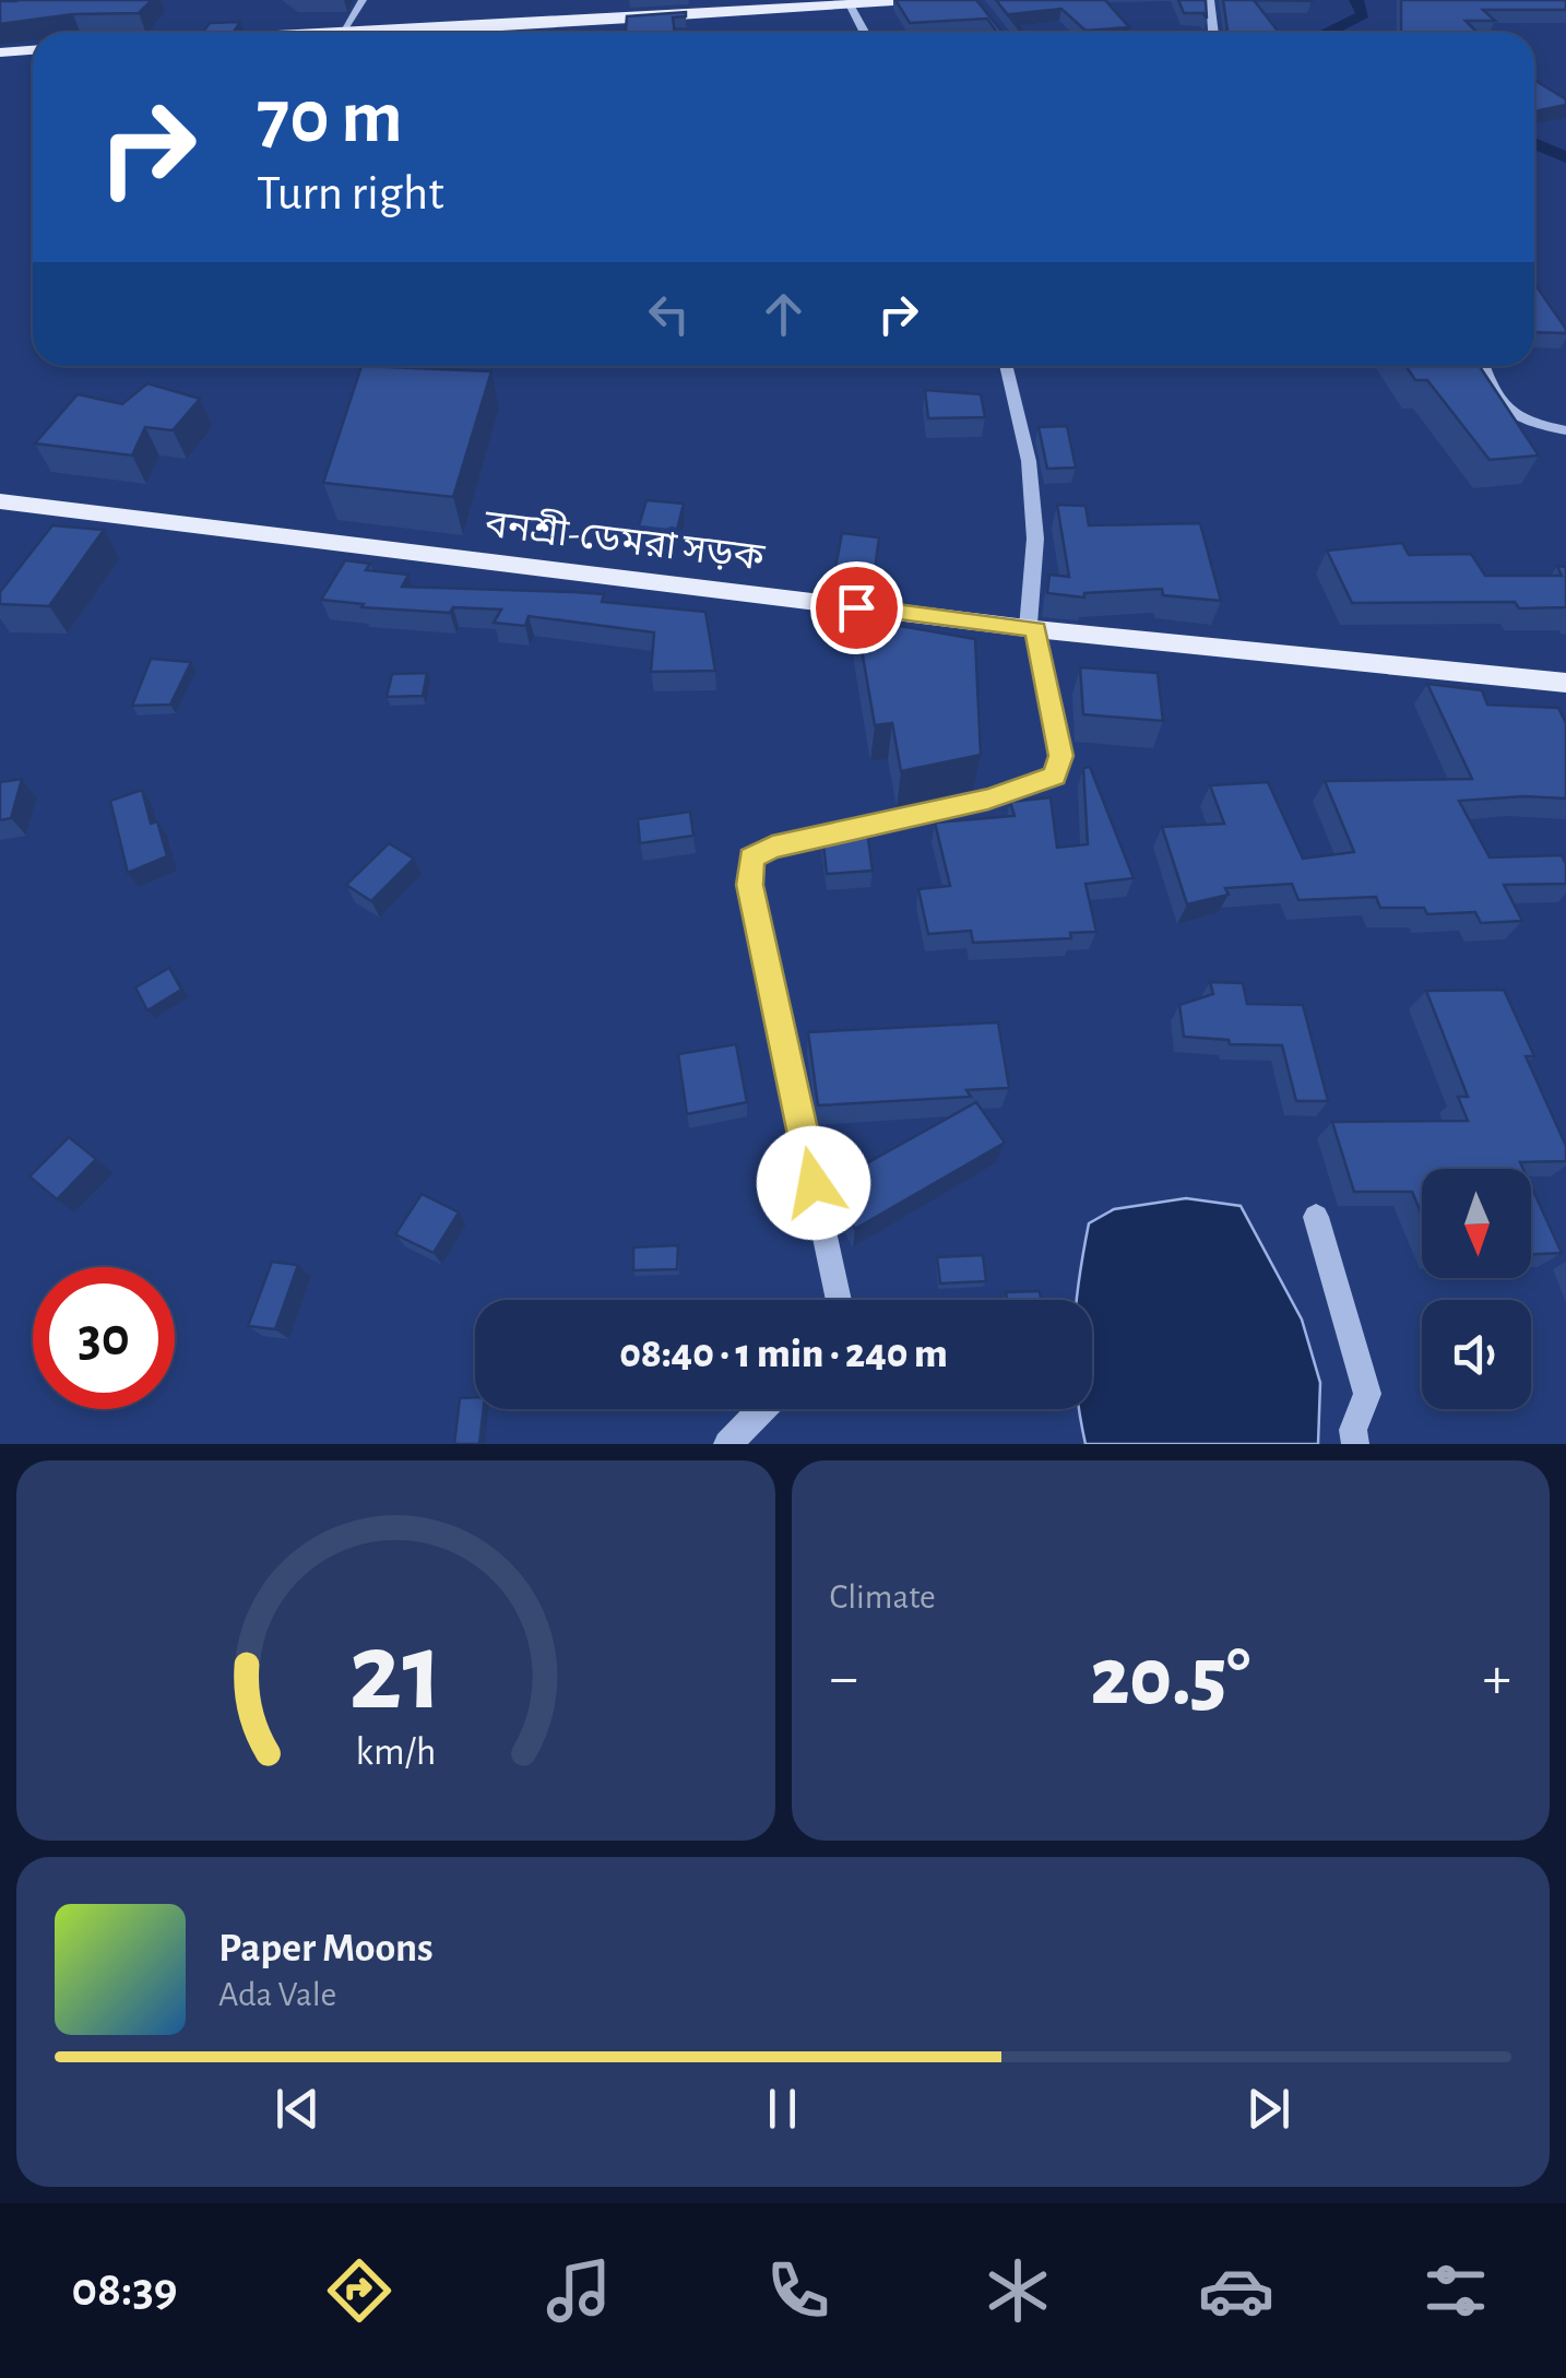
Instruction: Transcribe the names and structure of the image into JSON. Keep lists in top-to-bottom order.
{
  "streets": {
    "main road": ["বনশ্রী-ডেমরা সড়ক"]
  },
  "north": "bottom",
  "page": {
    "turn": ["70 m", "Turn right"],
    "limit": "30",
    "trip": "08:40 · 1 min · 240 m",
    "tile": "Climate",
    "heat": ["−", "20.5°", "+"],
    "song": ["Paper Moons", "Ada Vale"],
    "tabs": "08:39",
    "gauge": ["21", "km/h"]
  }
}
